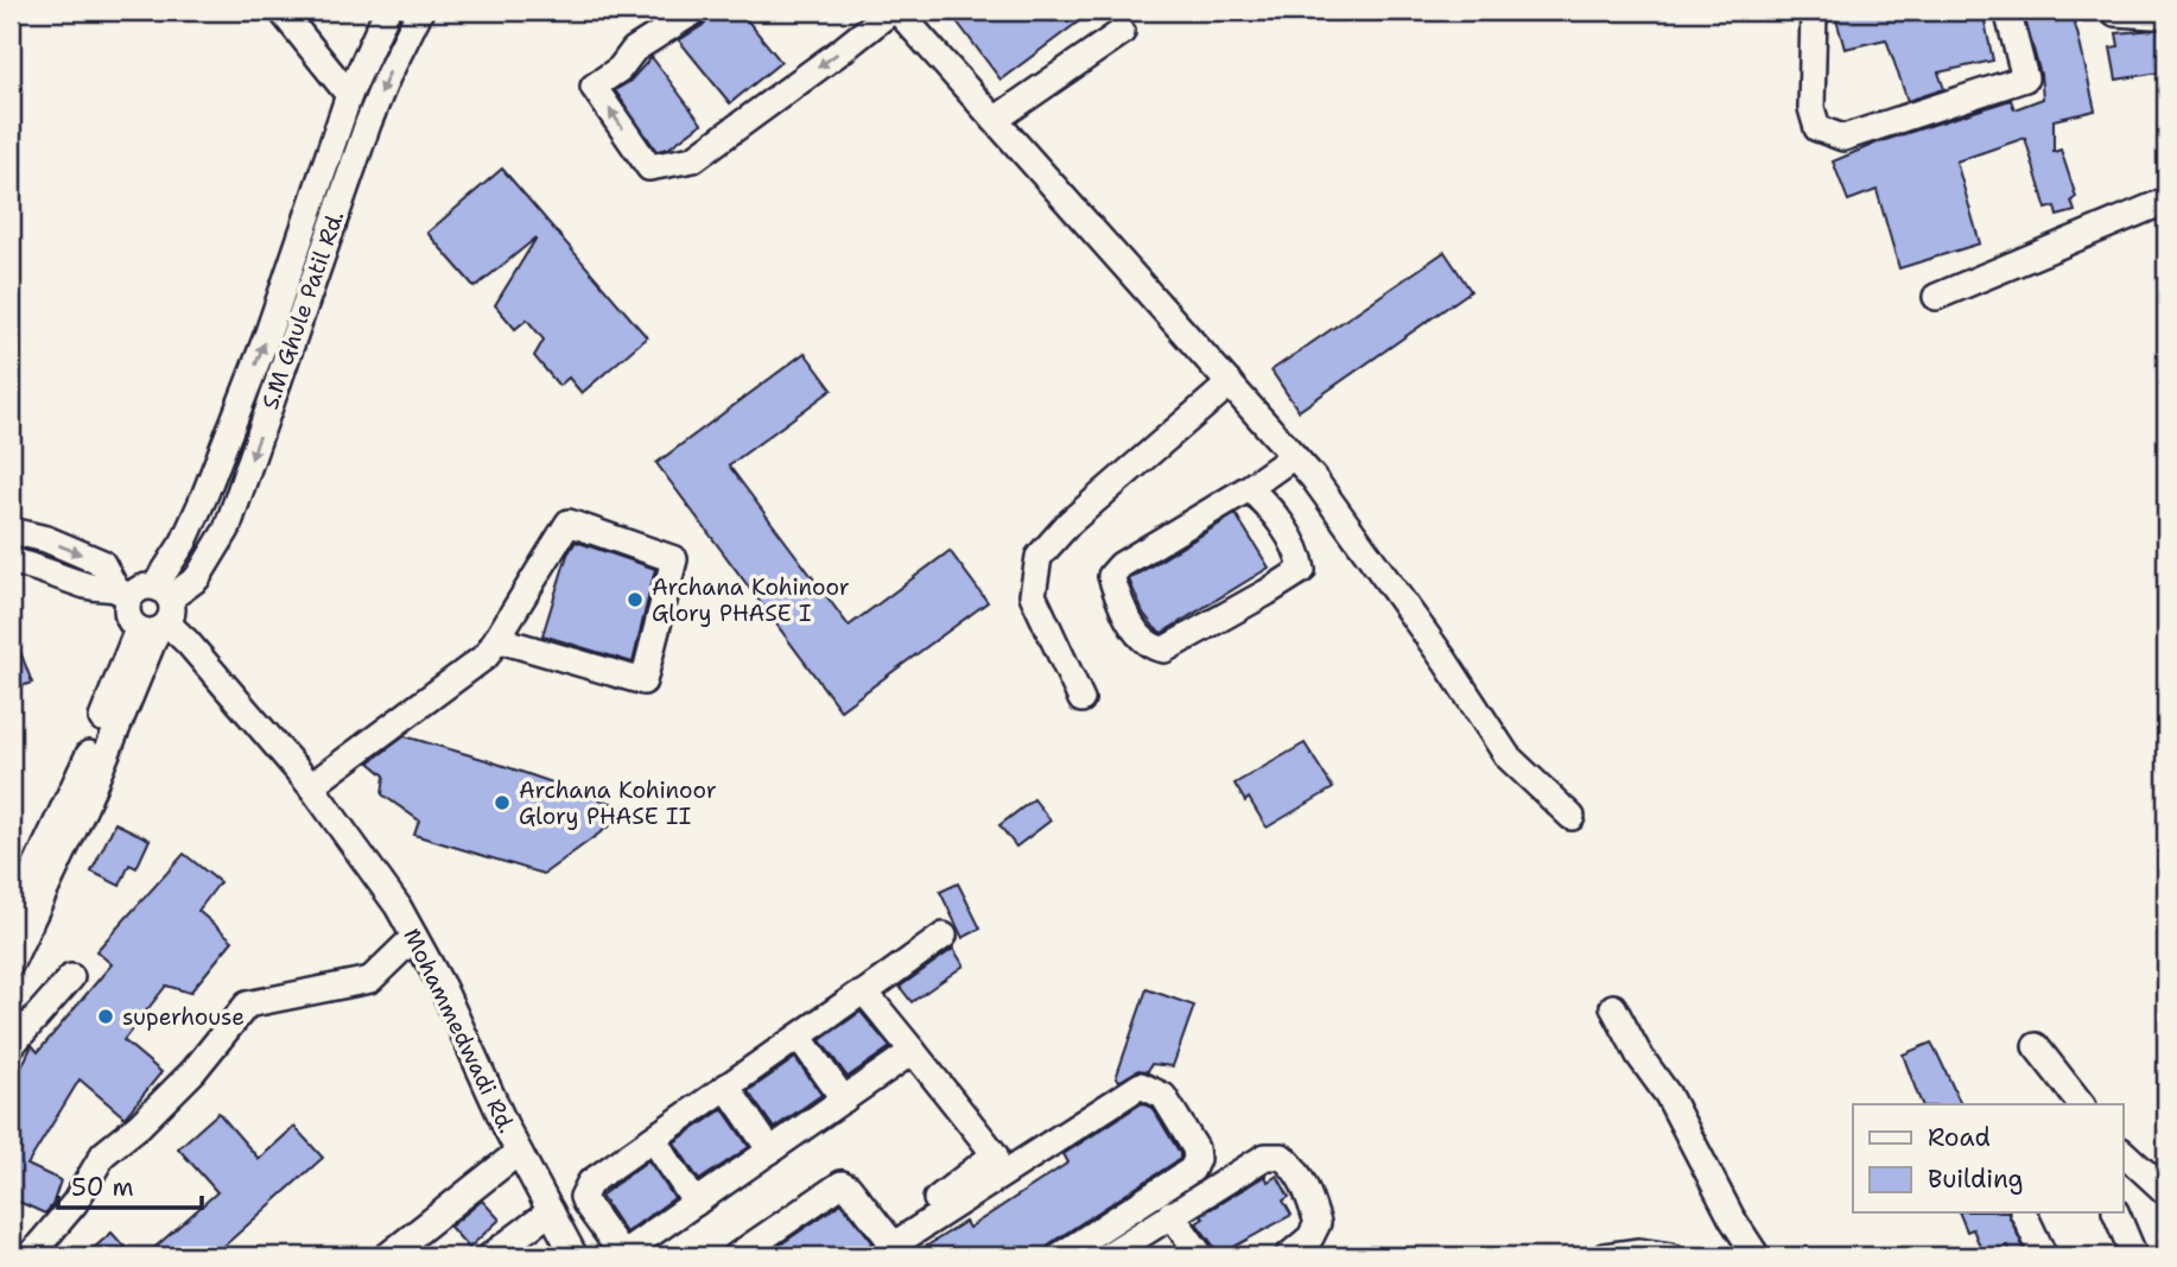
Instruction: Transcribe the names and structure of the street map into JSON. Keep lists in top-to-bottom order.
{
  "streets": {
    "street": ["S.M Ghule Patil Rd.", "Mohammedwadi Rd."]
  },
  "crossings": [
    ["S.M Ghule Patil Rd.", "Mohammedwadi Rd."]
  ],
  "places": ["Archana Kohinoor Glory PHASE I", "Archana Kohinoor Glory PHASE II", "superhouse"],
  "legend": ["Road", "Building"],
  "scale_bar": "50 m"
}
